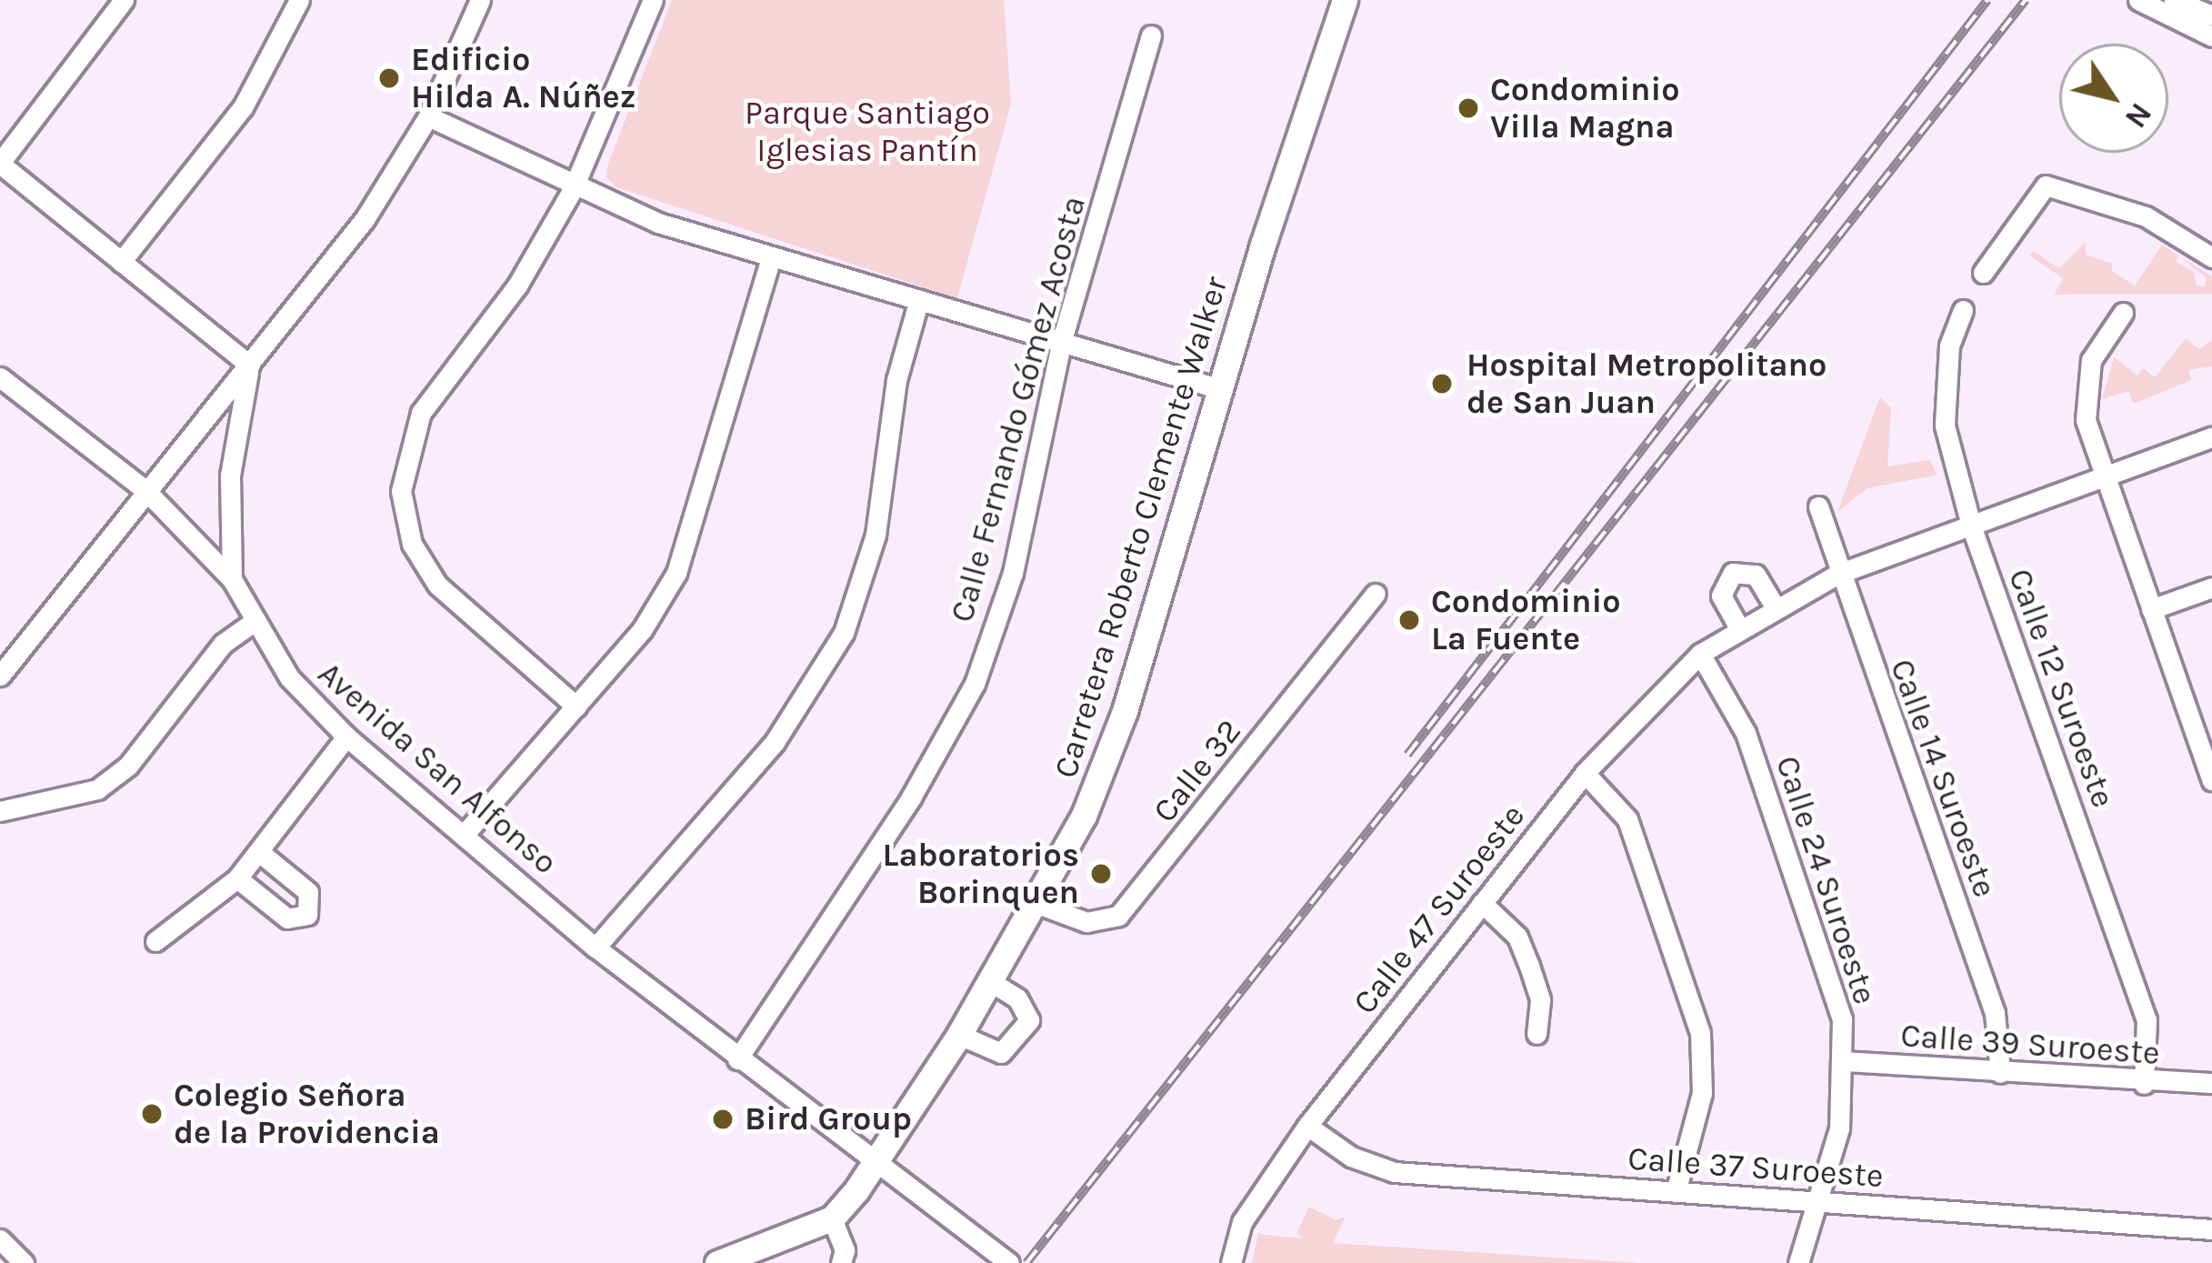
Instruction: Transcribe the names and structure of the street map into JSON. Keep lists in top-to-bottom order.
{
  "streets": {
    "main road": ["Carretera Roberto Clemente Walker"],
    "street": [
      "Calle Fernando Gómez Acosta",
      "Calle 12 Suroeste",
      "Avenida San Alfonso",
      "Calle 32",
      "Calle 14 Suroeste",
      "Calle 24 Suroeste",
      "Calle 47 Suroeste",
      "Calle 39 Suroeste",
      "Calle 37 Suroeste"
    ]
  },
  "crossings": [
    ["Calle Fernando Gómez Acosta", "Avenida San Alfonso"],
    ["Carretera Roberto Clemente Walker", "Avenida San Alfonso"],
    ["Carretera Roberto Clemente Walker", "Calle 32"],
    ["Calle 12 Suroeste", "Calle 47 Suroeste"],
    ["Calle 12 Suroeste", "Calle 39 Suroeste"],
    ["Calle 14 Suroeste", "Calle 47 Suroeste"],
    ["Calle 14 Suroeste", "Calle 39 Suroeste"],
    ["Calle 24 Suroeste", "Calle 47 Suroeste"],
    ["Calle 24 Suroeste", "Calle 39 Suroeste"],
    ["Calle 24 Suroeste", "Calle 37 Suroeste"],
    ["Calle 47 Suroeste", "Calle 37 Suroeste"]
  ],
  "parks": ["Parque Santiago Iglesias Pantín"],
  "places": [
    "Edificio Hilda A. Núñez",
    "Condominio Villa Magna",
    "Hospital Metropolitano de San Juan",
    "Condominio La Fuente",
    "Laboratorios Borinquen",
    "Colegio Señora de la Providencia",
    "Bird Group"
  ],
  "north": "bottom right"
}
